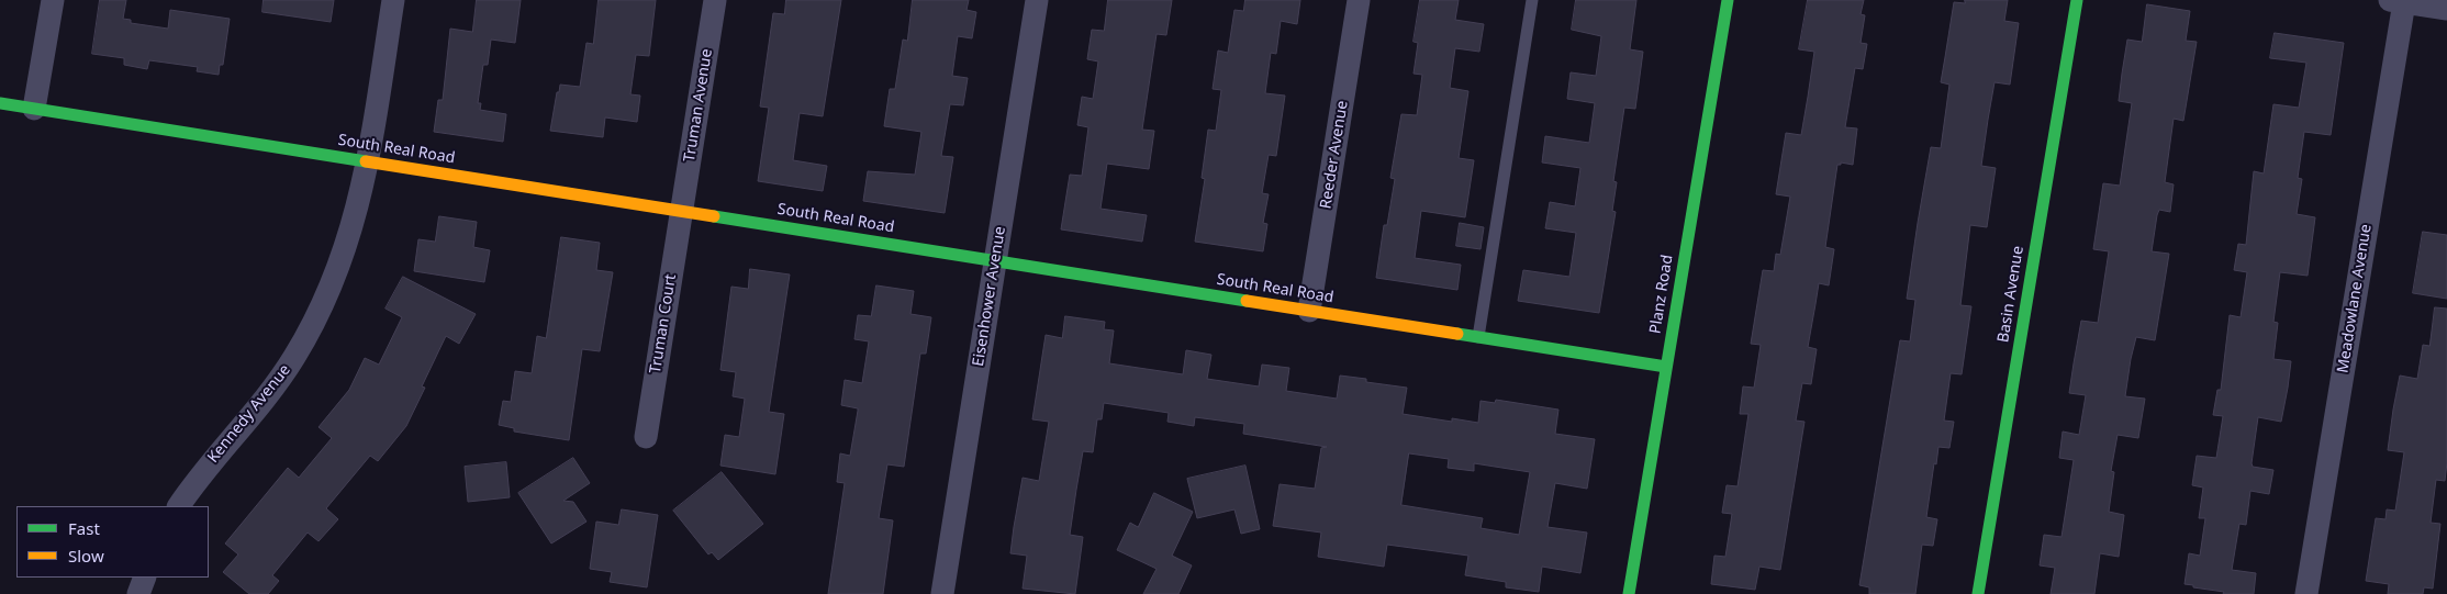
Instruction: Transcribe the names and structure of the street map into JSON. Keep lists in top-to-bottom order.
{
  "streets": {
    "street": [
      "Truman Avenue",
      "South Real Road",
      "Reeder Avenue",
      "Planz Road",
      "Basin Avenue",
      "Eisenhower Avenue",
      "Meadowlane Avenue",
      "Truman Court",
      "Kennedy Avenue"
    ]
  },
  "crossings": [
    ["Truman Avenue", "South Real Road"],
    ["Truman Avenue", "Truman Court"],
    ["South Real Road", "Reeder Avenue"],
    ["South Real Road", "Planz Road"],
    ["South Real Road", "Eisenhower Avenue"],
    ["South Real Road", "Truman Court"],
    ["South Real Road", "Kennedy Avenue"]
  ],
  "legend": ["Fast", "Slow"]
}
